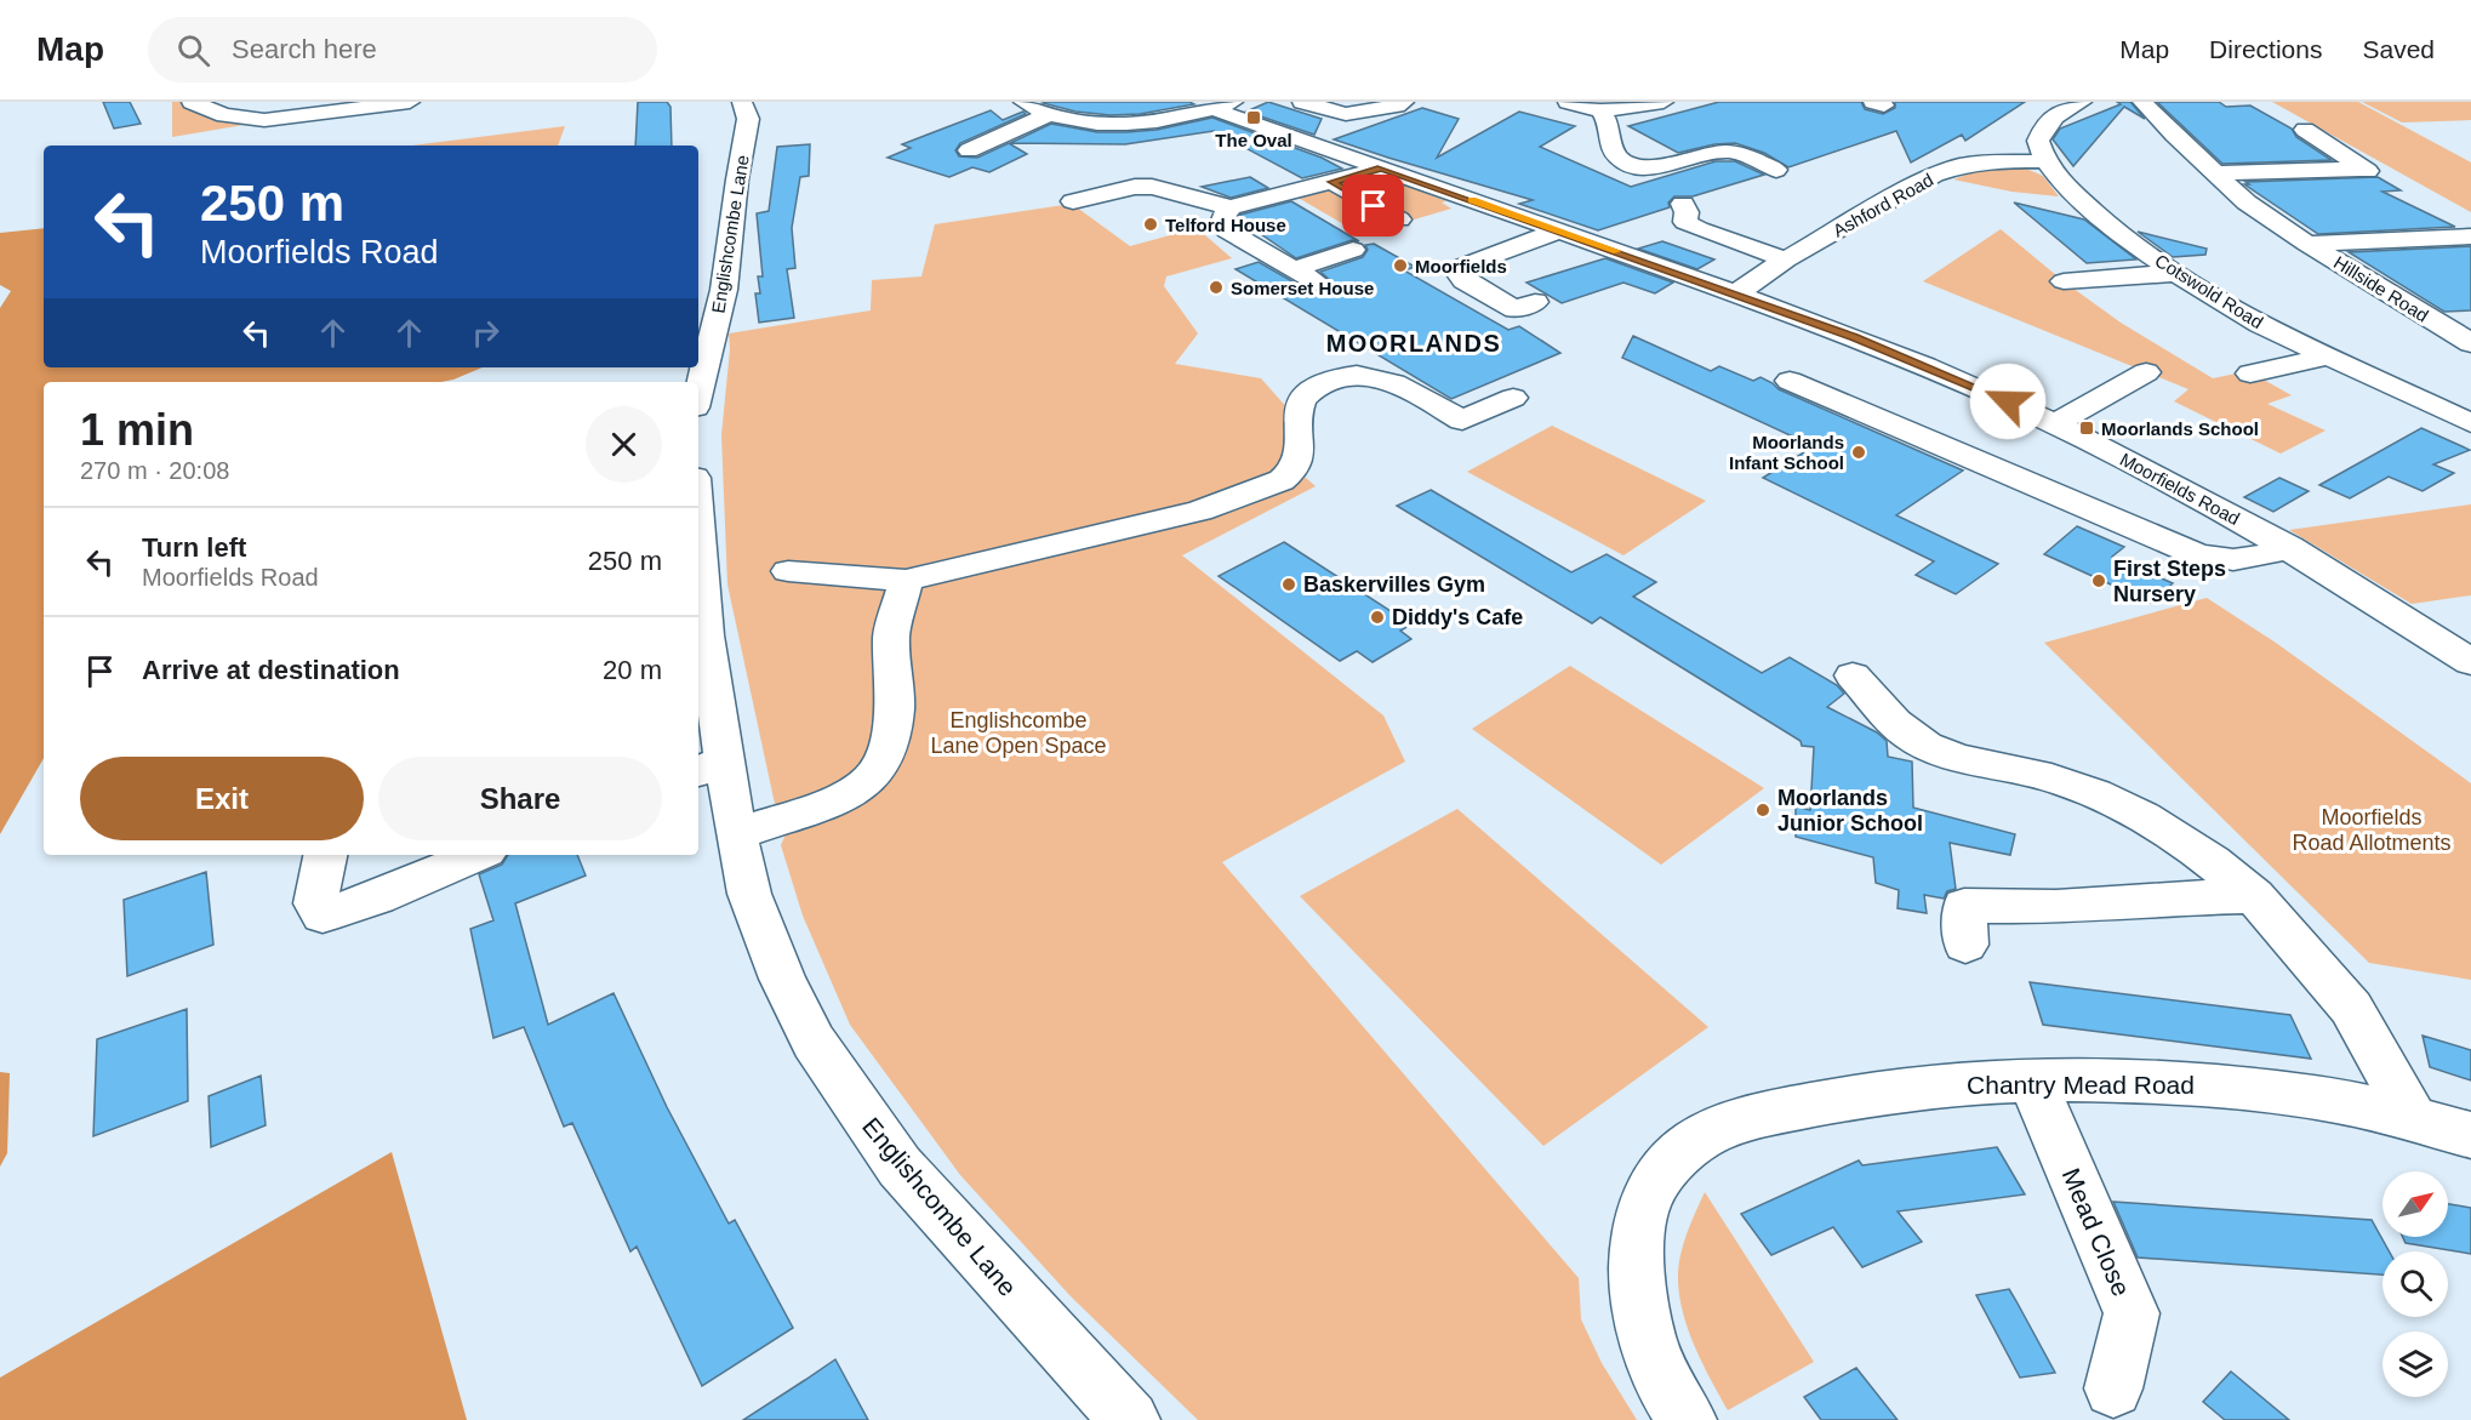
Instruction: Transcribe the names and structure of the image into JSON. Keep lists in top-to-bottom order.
{
  "streets": {
    "street": [
      "Ashford Road",
      "Englishcombe Lane",
      "Hillside Road",
      "Cotswold Road",
      "Moorfields Road",
      "Chantry Mead Road",
      "Mead Close"
    ]
  },
  "crossings": [
    ["Ashford Road", "Cotswold Road"],
    ["Ashford Road", "Moorfields Road"],
    ["Chantry Mead Road", "Mead Close"]
  ],
  "districts": ["MOORLANDS"],
  "parks": ["Englishcombe Lane Open Space", "Moorfields Road Allotments"],
  "places": {
    "transit": ["The Oval", "Moorlands School"],
    "other": [
      "Telford House",
      "Moorfields",
      "Somerset House",
      "Moorlands Infant School",
      "First Steps Nursery",
      "Baskervilles Gym",
      "Diddy's Cafe",
      "Moorlands Junior School"
    ]
  },
  "north": "top right",
  "page": {
    "header": "Map",
    "search": "Search here",
    "nav": ["Map", "Directions", "Saved"],
    "turn": ["250 m", "Moorfields Road"],
    "heading": ["1 min", "270 m · 20:08"],
    "list": [
      {
        "name": "Turn left",
        "note": "Moorfields Road",
        "value": "250 m"
      },
      {
        "name": "Arrive at destination",
        "value": "20 m"
      }
    ],
    "buttons": ["Exit", "Share"]
  }
}
